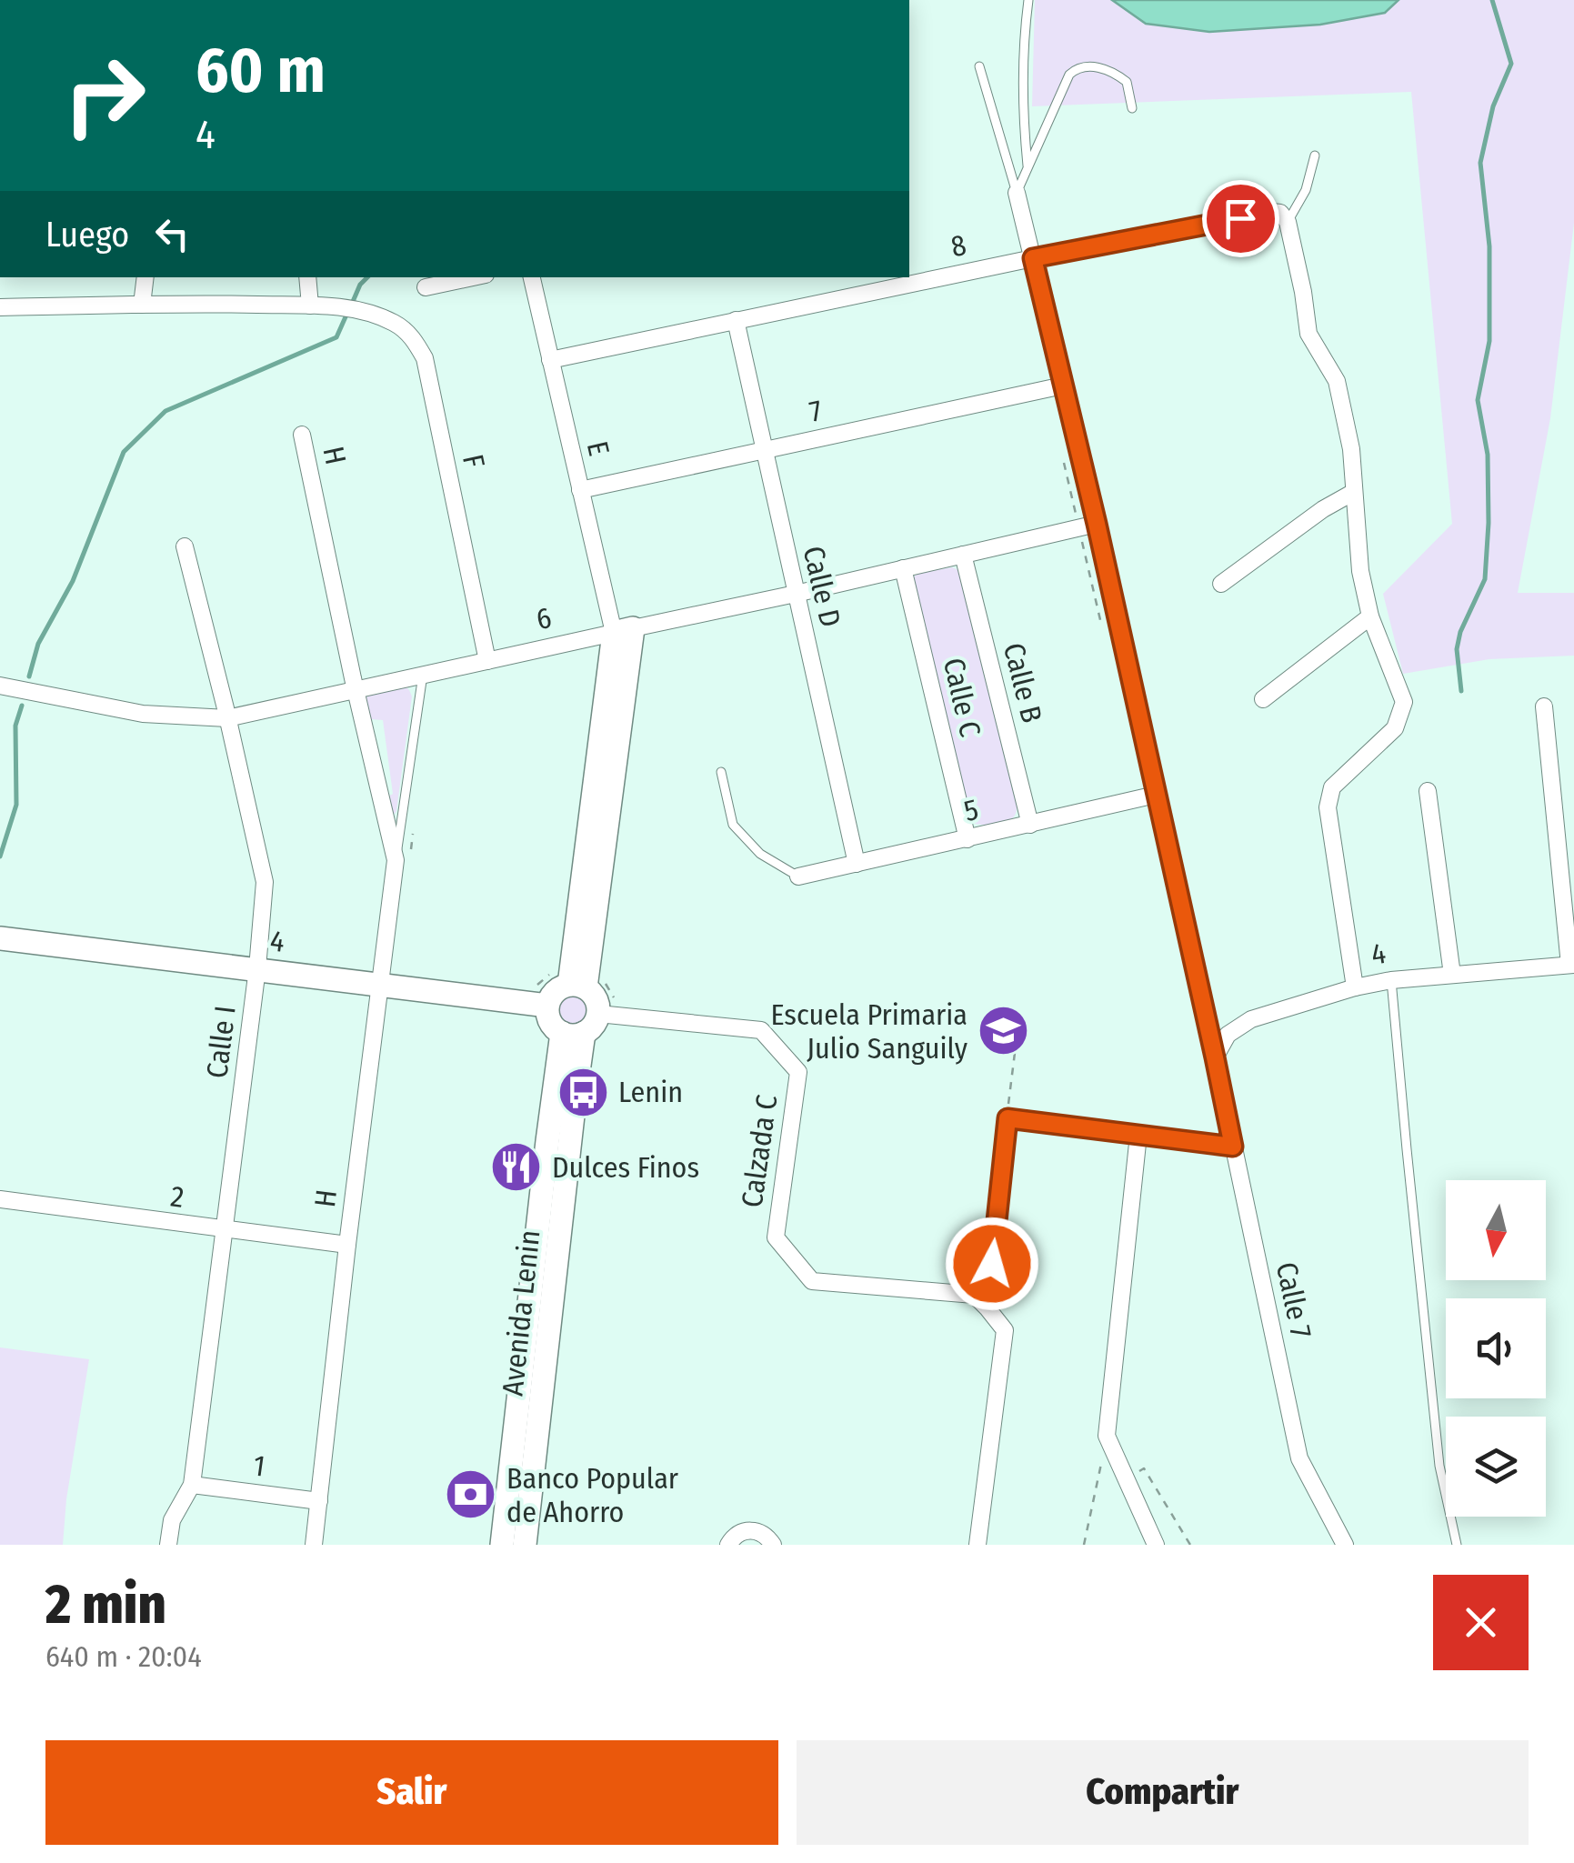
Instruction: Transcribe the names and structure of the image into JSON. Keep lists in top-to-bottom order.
{
  "streets": {
    "street": [
      "8",
      "7",
      "E",
      "H",
      "F",
      "Calle D",
      "6",
      "Calle B",
      "Calle C",
      "5",
      "4",
      "Calle I",
      "Calzada C",
      "2",
      "Calle 7",
      "Avenida Lenin",
      "1"
    ]
  },
  "crossings": [
    ["8", "E"],
    ["8", "Calle D"],
    ["8", "Calle 7"],
    ["7", "E"],
    ["7", "Calle D"],
    ["7", "Calle 7"],
    ["E", "6"],
    ["H", "6"],
    ["H", "4"],
    ["H", "2"],
    ["H", "1"],
    ["F", "6"],
    ["Calle D", "6"],
    ["Calle D", "5"],
    ["6", "Calle B"],
    ["6", "Calle C"],
    ["6", "Calle I"],
    ["6", "Calle 7"],
    ["Calle B", "5"],
    ["Calle C", "5"],
    ["5", "Calle 7"],
    ["4", "Calle I"],
    ["4", "Calle 7"],
    ["Calle I", "2"],
    ["Calle I", "1"]
  ],
  "places": {
    "school or university": ["Escuela Primaria Julio Sanguily"],
    "bus stop": ["Lenin"],
    "restaurant": ["Dulces Finos"],
    "bank": ["Banco Popular de Ahorro"]
  },
  "north": "bottom",
  "page": {
    "turn": ["60 m", "4"],
    "then": "Luego",
    "heading": ["2 min", "640 m · 20:04"],
    "buttons": ["Salir", "Compartir"]
  }
}
